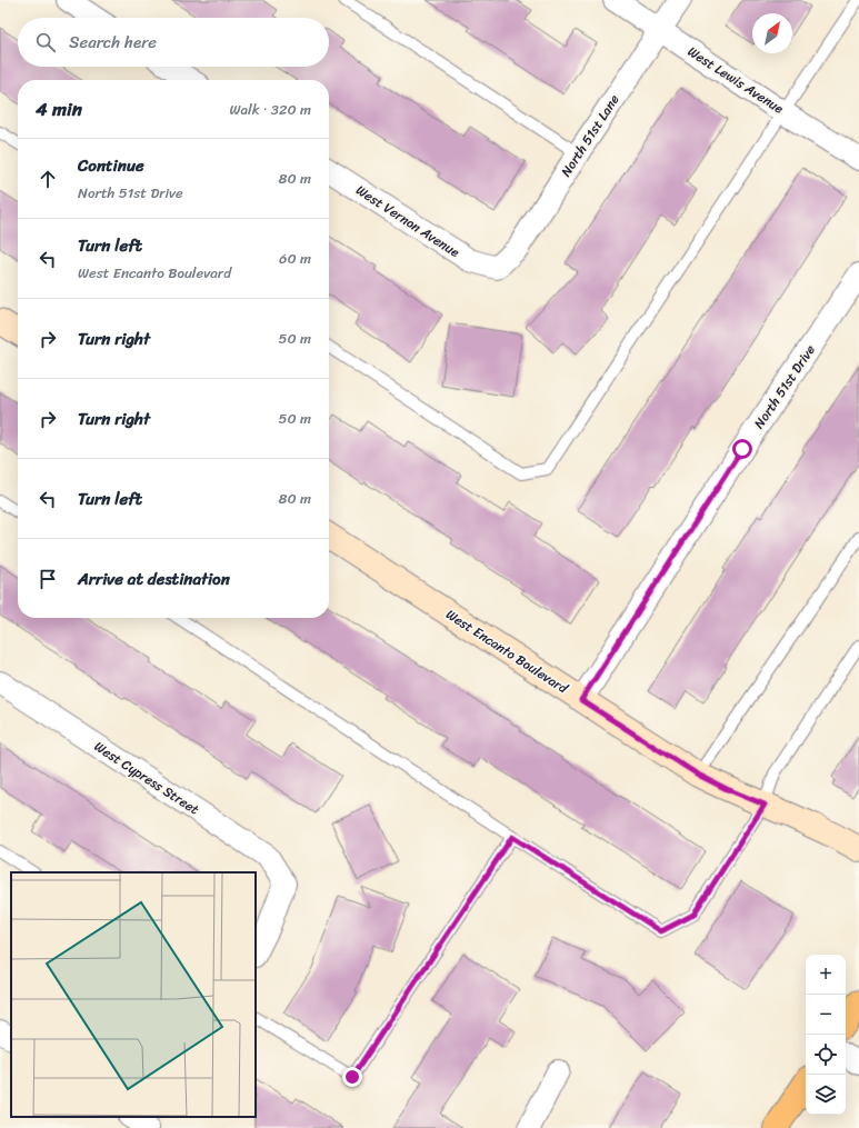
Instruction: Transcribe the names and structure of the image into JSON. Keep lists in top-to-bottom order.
{
  "streets": {
    "street": [
      "West Lewis Avenue",
      "North 51st Lane",
      "West Vernon Avenue",
      "North 51st Drive",
      "West Encanto Boulevard",
      "West Cypress Street"
    ]
  },
  "crossings": [
    ["West Lewis Avenue", "North 51st Lane"],
    ["North 51st Lane", "West Vernon Avenue"],
    ["North 51st Drive", "West Encanto Boulevard"]
  ],
  "north": "top right",
  "page": {
    "search": "Search here",
    "heading": ["4 min", "Walk · 320 m"],
    "list": [
      ["Continue", "North 51st Drive", "80 m"],
      ["Turn left", "West Encanto Boulevard", "60 m"],
      ["Turn right", "50 m"],
      ["Turn right", "50 m"],
      ["Turn left", "80 m"],
      "Arrive at destination"
    ],
    "map_buttons": ["+", "−"]
  }
}
